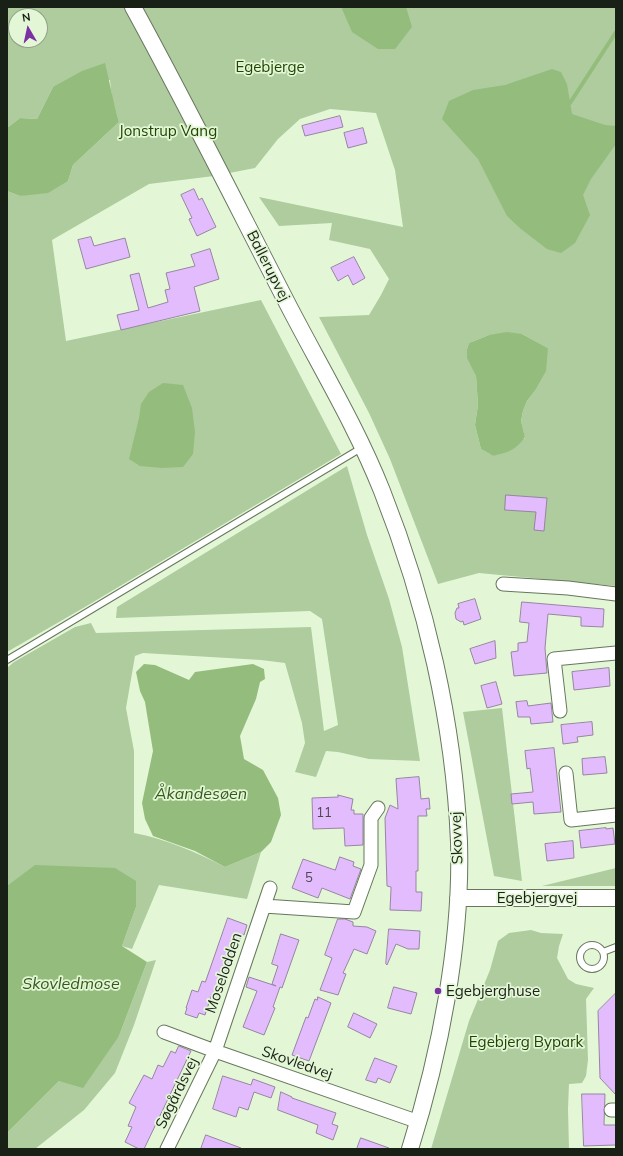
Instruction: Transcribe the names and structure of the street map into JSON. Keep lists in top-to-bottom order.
{
  "streets": {
    "street": [
      "Ballerupvej",
      "Skovvej",
      "Egebjergvej",
      "Moselodden",
      "Skovledvej",
      "Søgårdsvej"
    ]
  },
  "crossings": [
    ["Ballerupvej", "Skovvej"],
    ["Skovvej", "Egebjergvej"],
    ["Skovvej", "Skovledvej"],
    ["Moselodden", "Skovledvej"],
    ["Moselodden", "Søgårdsvej"],
    ["Skovledvej", "Søgårdsvej"]
  ],
  "water": ["Åkandesøen", "Skovledmose"],
  "parks": ["Egebjerge", "Jonstrup Vang", "Egebjerg Bypark"],
  "places": ["Egebjerghuse"],
  "house_numbers": ["11", "5"],
  "north": "top"
}
